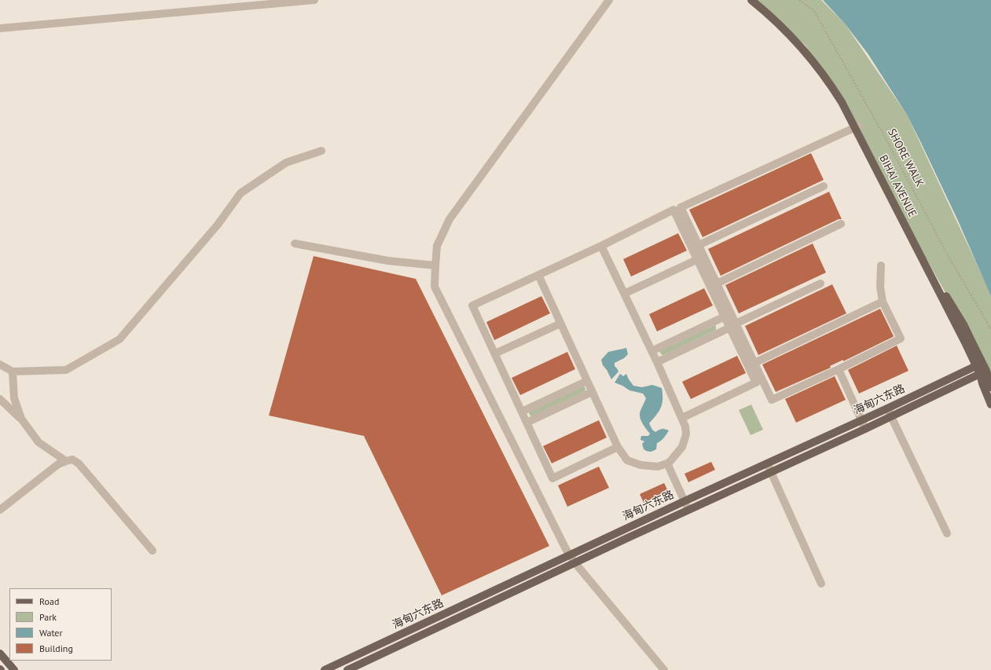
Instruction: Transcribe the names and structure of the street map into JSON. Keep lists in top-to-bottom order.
{
  "streets": {
    "main road": ["BIHAI AVENUE", "海甸六东路"],
    "path": ["SHORE WALK"]
  },
  "crossings": [
    ["BIHAI AVENUE", "海甸六东路"]
  ],
  "legend": [
    "Road",
    "Park",
    "Water",
    "Building"
  ]
}
